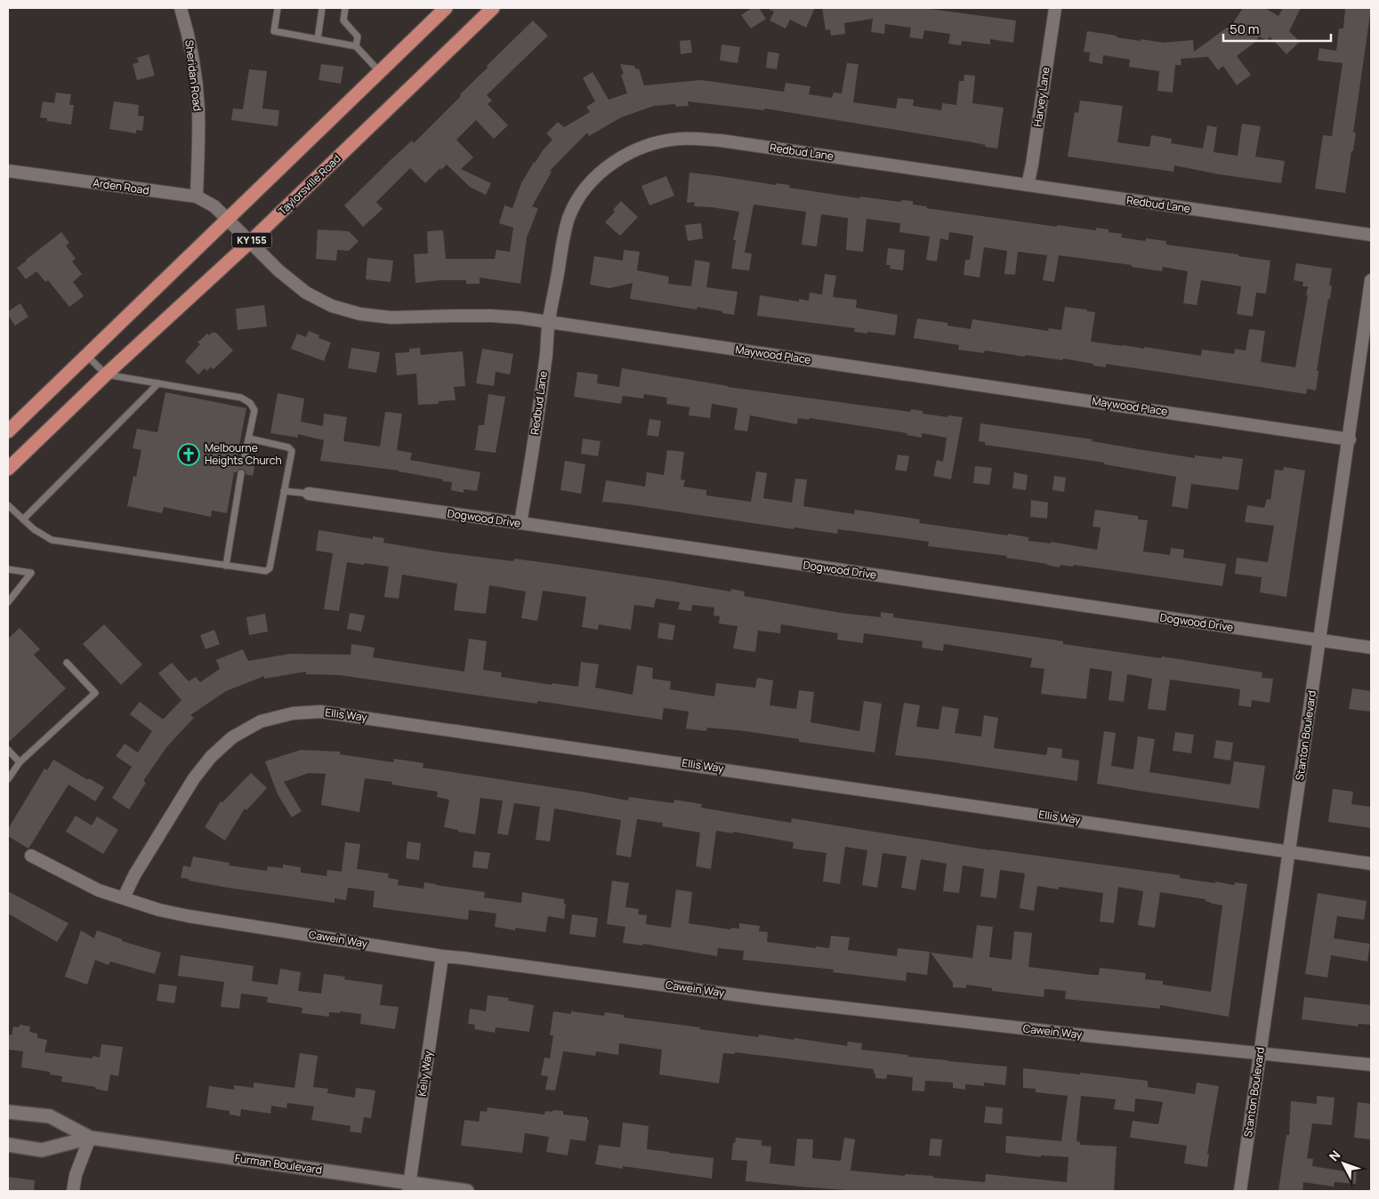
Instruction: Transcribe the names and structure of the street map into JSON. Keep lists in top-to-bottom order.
{
  "streets": {
    "main road": ["Taylorsville Road", "KY 155"],
    "street": [
      "Sheridan Road",
      "Harvey Lane",
      "Redbud Lane",
      "Arden Road",
      "Maywood Place",
      "Dogwood Drive",
      "Ellis Way",
      "Stanton Boulevard",
      "Cawein Way",
      "Kelly Way",
      "Furman Boulevard"
    ]
  },
  "crossings": [
    ["Sheridan Road", "Arden Road"],
    ["Harvey Lane", "Redbud Lane"],
    ["Redbud Lane", "Maywood Place"],
    ["Redbud Lane", "Dogwood Drive"],
    ["Taylorsville Road", "Maywood Place"],
    ["Arden Road", "KY 155"],
    ["Arden Road", "Maywood Place"],
    ["KY 155", "Maywood Place"],
    ["Maywood Place", "Stanton Boulevard"],
    ["Dogwood Drive", "Stanton Boulevard"],
    ["Ellis Way", "Stanton Boulevard"],
    ["Ellis Way", "Cawein Way"],
    ["Stanton Boulevard", "Cawein Way"],
    ["Cawein Way", "Kelly Way"],
    ["Kelly Way", "Furman Boulevard"]
  ],
  "places": {
    "church": ["Melbourne Heights Church"]
  },
  "scale_bar": "50 m",
  "north": "top left"
}
